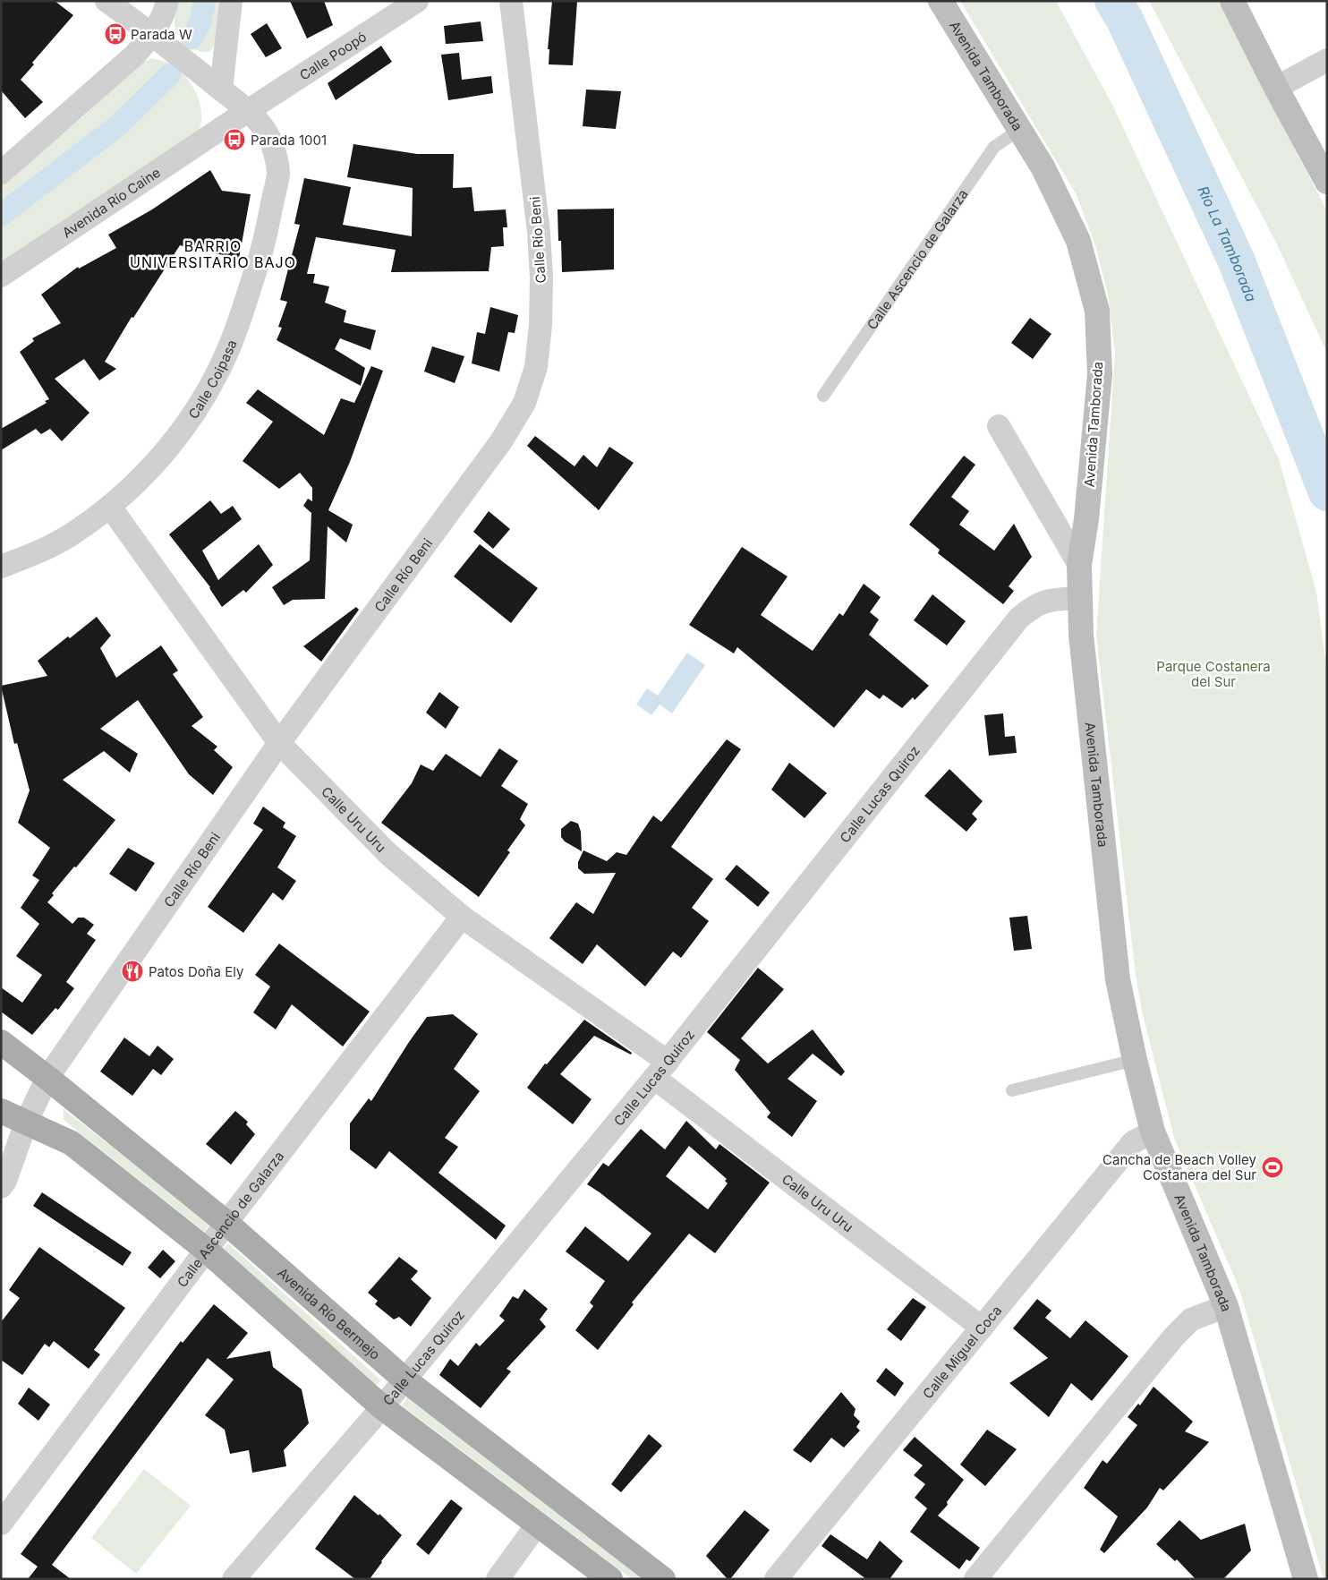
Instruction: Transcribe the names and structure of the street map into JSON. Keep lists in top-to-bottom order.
{
  "streets": {
    "main road": ["Avenida Tamborada", "Avenida Río Bermejo"],
    "street": [
      "Calle Poopó",
      "Avenida Río Caine",
      "Calle Río Beni",
      "Calle Ascencio de Galarza",
      "Calle Coipasa",
      "Calle Lucas Quiroz",
      "Calle Uru Uru",
      "Calle Miguel Coca"
    ]
  },
  "crossings": [
    ["Calle Poopó", "Avenida Río Caine"],
    ["Calle Poopó", "Calle Coipasa"],
    ["Avenida Tamborada", "Calle Ascencio de Galarza"],
    ["Avenida Tamborada", "Calle Lucas Quiroz"],
    ["Avenida Tamborada", "Calle Miguel Coca"],
    ["Calle Río Beni", "Calle Uru Uru"],
    ["Calle Río Beni", "Avenida Río Bermejo"],
    ["Calle Ascencio de Galarza", "Calle Uru Uru"],
    ["Calle Ascencio de Galarza", "Avenida Río Bermejo"],
    ["Calle Coipasa", "Calle Uru Uru"],
    ["Calle Lucas Quiroz", "Calle Uru Uru"],
    ["Calle Lucas Quiroz", "Avenida Río Bermejo"],
    ["Calle Uru Uru", "Calle Miguel Coca"]
  ],
  "districts": ["BARRIO UNIVERSITARIO BAJO"],
  "water": ["Río La Tamborada"],
  "parks": ["Parque Costanera del Sur"],
  "places": {
    "bus stop": ["Parada W", "Parada 1001"],
    "restaurant": ["Patos Doña Ely"],
    "sports": ["Cancha de Beach Volley Costanera del Sur"]
  }
}
